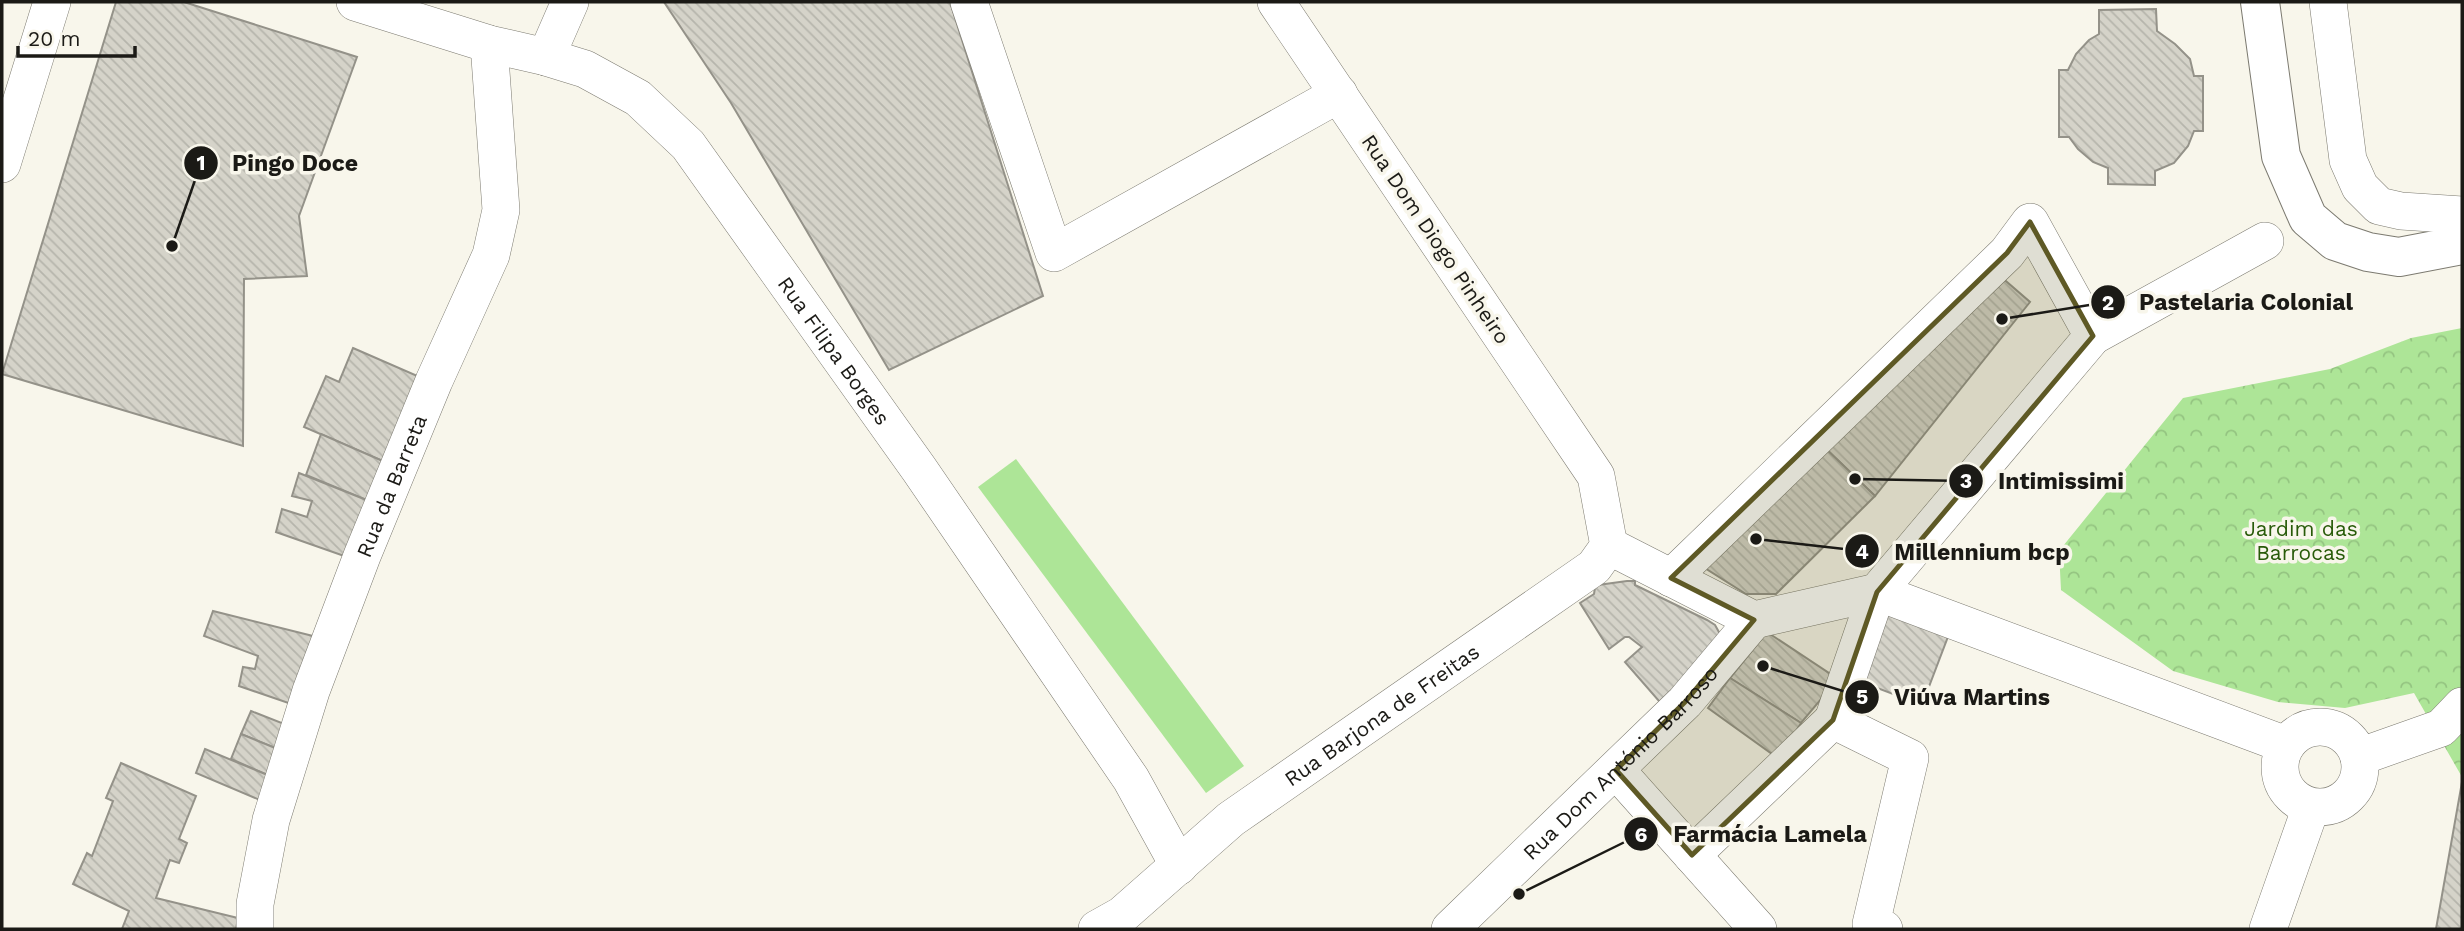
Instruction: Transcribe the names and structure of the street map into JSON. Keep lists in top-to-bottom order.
{
  "streets": {
    "street": [
      "Rua Dom Diogo Pinheiro",
      "Rua Filipa Borges",
      "Rua da Barreta",
      "Rua Barjona de Freitas",
      "Rua Dom António Barroso"
    ]
  },
  "crossings": [
    ["Rua Dom Diogo Pinheiro", "Rua Barjona de Freitas"],
    ["Rua Filipa Borges", "Rua da Barreta"],
    ["Rua Filipa Borges", "Rua Barjona de Freitas"]
  ],
  "parks": ["Jardim das Barrocas"],
  "places": [
    "Pingo Doce",
    "Pastelaria Colonial",
    "Intimissimi",
    "Millennium bcp",
    "Viúva Martins",
    "Farmácia Lamela"
  ],
  "scale_bar": "20 m"
}
